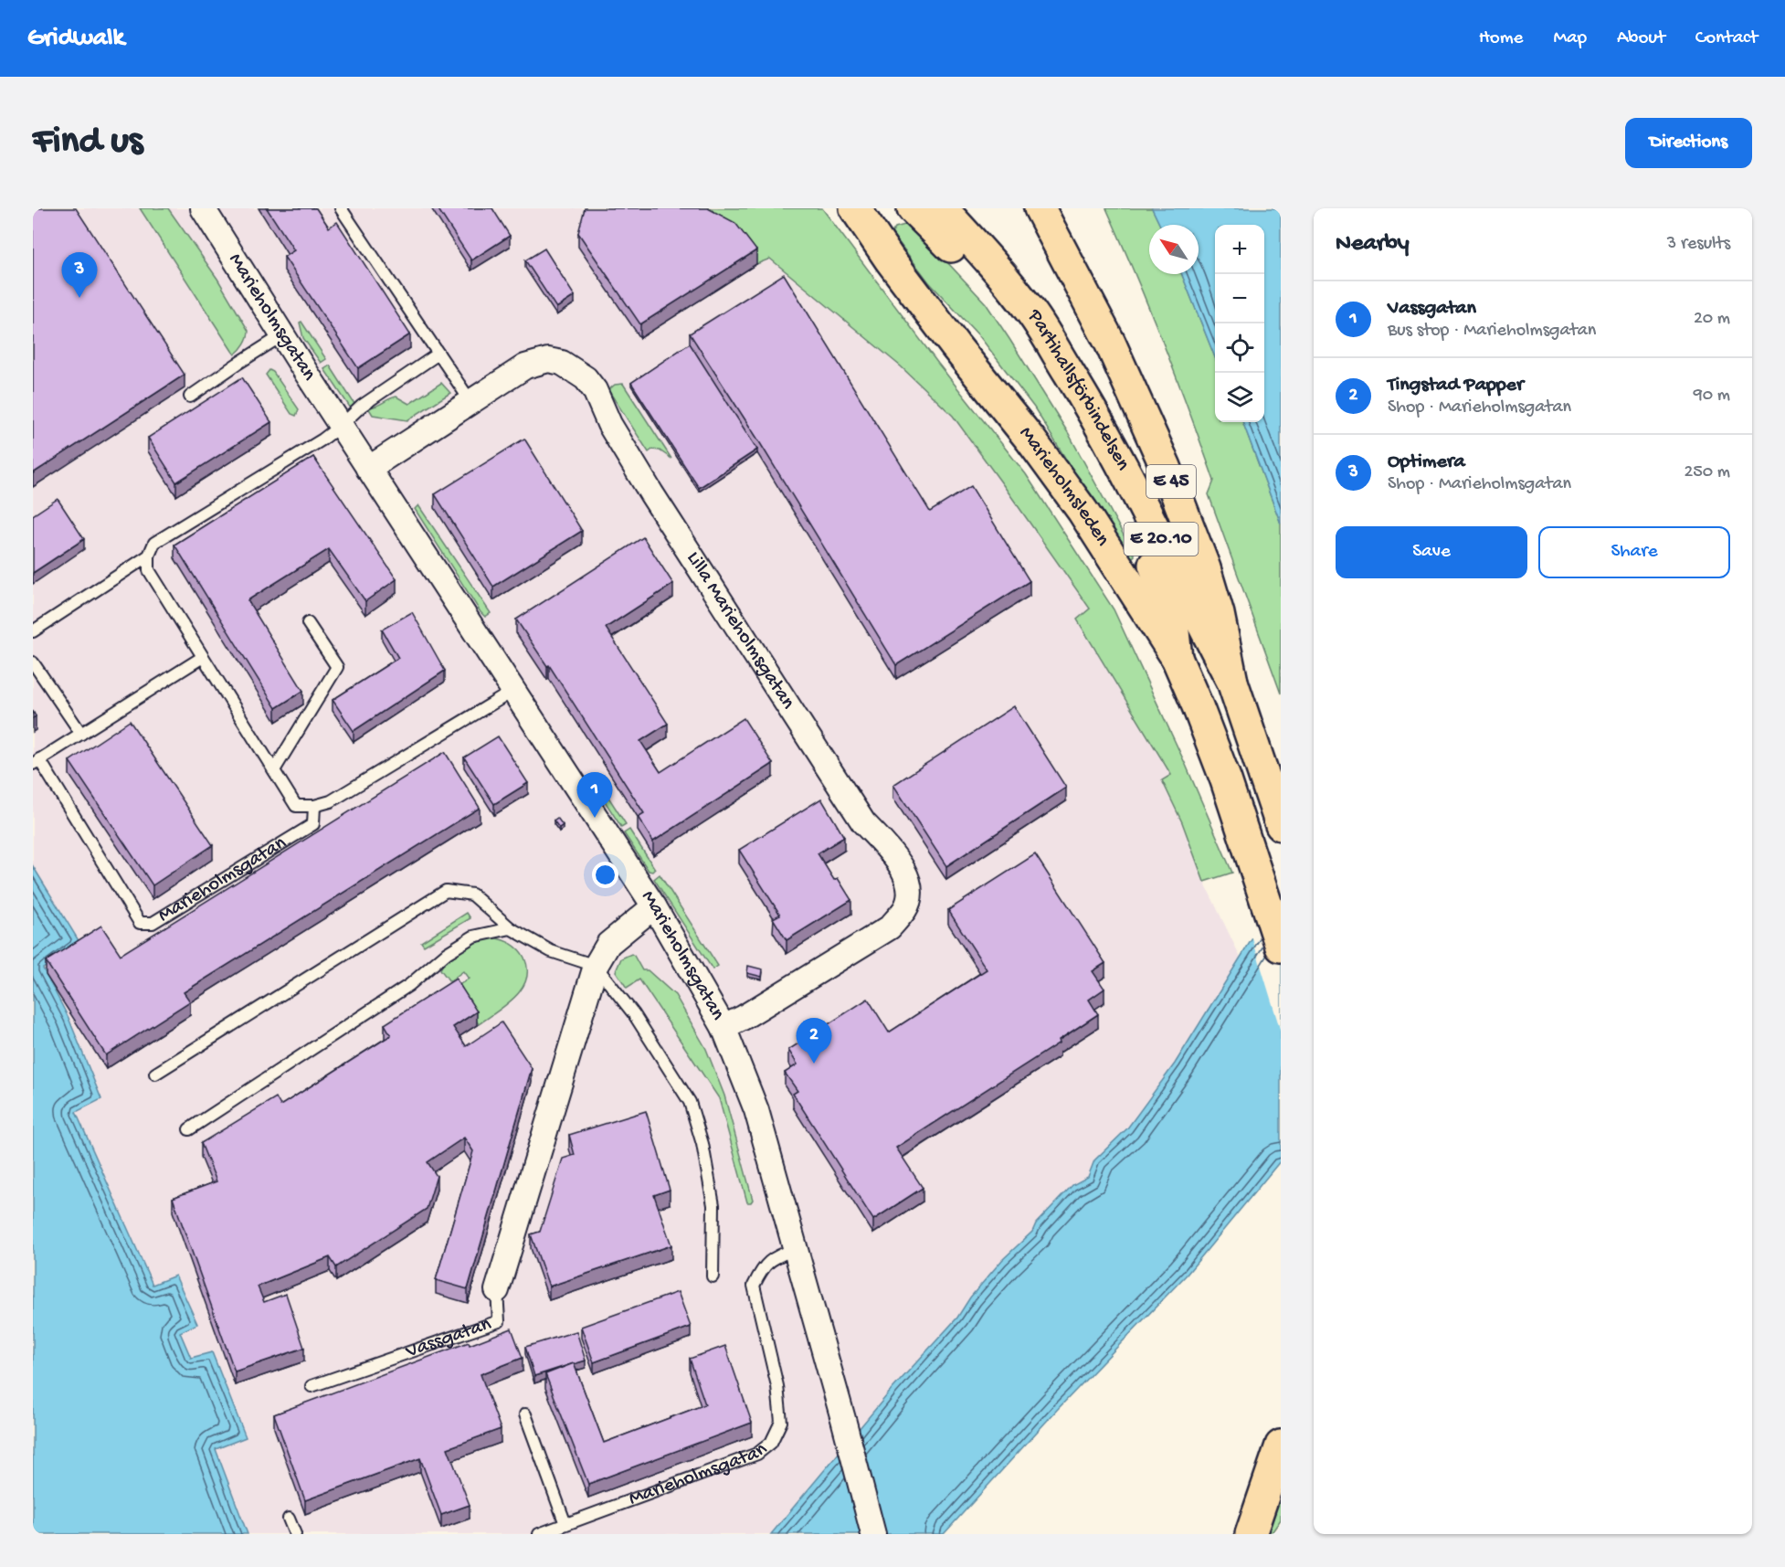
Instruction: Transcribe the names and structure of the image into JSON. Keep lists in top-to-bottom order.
{
  "streets": {
    "highway": [
      "Partihallsförbindelsen",
      "E 45",
      "Marieholmsleden",
      "E 20.10"
    ],
    "street": ["Marieholmsgatan", "Lilla Marieholmsgatan", "Vassgatan"]
  },
  "crossings": [
    ["Marieholmsgatan", "Lilla Marieholmsgatan"],
    ["Marieholmsgatan", "Vassgatan"],
    ["Partihallsförbindelsen", "E 45"],
    ["Partihallsförbindelsen", "Marieholmsleden"]
  ],
  "north": "top left",
  "page": {
    "header": "Gridwalk",
    "nav": [
      "Home",
      "Map",
      "About",
      "Contact"
    ],
    "buttons": [
      "Directions",
      ["Save", "Share"]
    ],
    "title": "Find us",
    "heading": ["Nearby", "3 results"],
    "map_buttons": ["+", "−"],
    "pins": ["3", "1", "2"],
    "list": [
      {
        "mark": "1",
        "name": "Vassgatan",
        "note": "Bus stop · Marieholmsgatan",
        "value": "20 m"
      },
      {
        "mark": "2",
        "name": "Tingstad Papper",
        "note": "Shop · Marieholmsgatan",
        "value": "90 m"
      },
      {
        "mark": "3",
        "name": "Optimera",
        "note": "Shop · Marieholmsgatan",
        "value": "250 m"
      }
    ]
  }
}
